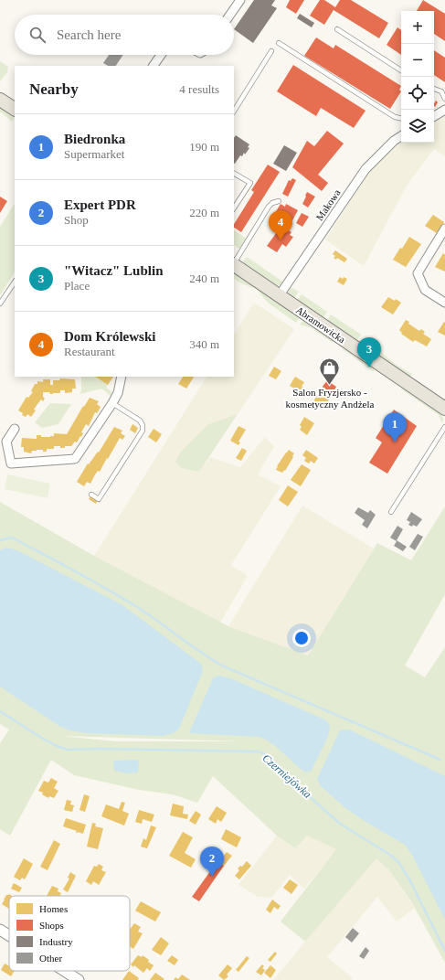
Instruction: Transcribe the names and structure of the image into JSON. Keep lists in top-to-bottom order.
{
  "streets": {
    "main road": ["Abramowicka"],
    "street": ["Makowa"]
  },
  "crossings": [
    ["Makowa", "Abramowicka"]
  ],
  "water": ["Czerniejówka"],
  "places": {
    "shop": ["Salon Fryzjersko - kosmetyczny Andżela"]
  },
  "legend": [
    "Homes",
    "Shops",
    "Industry",
    "Other"
  ],
  "page": {
    "map_buttons": ["+", "−"],
    "search": "Search here",
    "heading": ["Nearby", "4 results"],
    "list": [
      {
        "mark": "1",
        "name": "Biedronka",
        "note": "Supermarket",
        "value": "190 m"
      },
      {
        "mark": "2",
        "name": "Expert PDR",
        "note": "Shop",
        "value": "220 m"
      },
      {
        "mark": "3",
        "name": "\"Witacz\" Lublin",
        "note": "Place",
        "value": "240 m"
      },
      {
        "mark": "4",
        "name": "Dom Królewski",
        "note": "Restaurant",
        "value": "340 m"
      }
    ],
    "pins": [
      "4",
      "3",
      "1",
      "2"
    ]
  }
}
